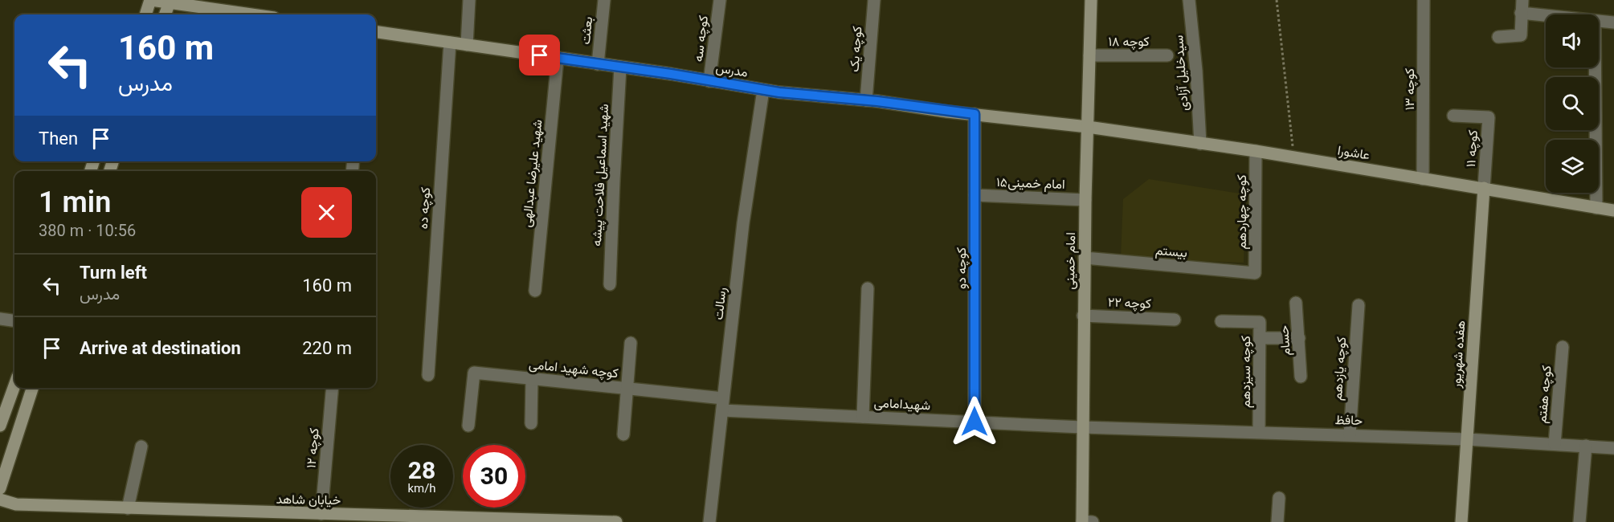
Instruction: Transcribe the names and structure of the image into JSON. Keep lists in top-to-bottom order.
{
  "streets": {
    "street": [
      "بعثت",
      "کوچه سه",
      "کوچه ۱۸",
      "کوچه یک",
      "مدرس",
      "سیدخلیل آزادی",
      "کوچه ۱۳",
      "کوچه ۱۱",
      "عاشورا",
      "شهید علیرضا عبدالهی",
      "شهید اسماعیل فلاحت پیشه",
      "امام خمینی۱۵",
      "کوچه ده",
      "کوچه چهاردهم",
      "بیستم",
      "امام خمینی",
      "کوچه دو",
      "کوچه ۲۲",
      "رسالت",
      "حسام",
      "هفده شهریور",
      "کوچه شهید امامی",
      "کوچه یازدهم",
      "کوچه سیزدهم",
      "کوچه هفتم",
      "شهیدامامی",
      "حافظ",
      "کوچه ۱۲",
      "خیابان شاهد"
    ]
  },
  "crossings": [
    ["بعثت", "مدرس"],
    ["کوچه سه", "مدرس"],
    ["کوچه ۱۸", "امام خمینی"],
    ["کوچه یک", "مدرس"],
    ["مدرس", "عاشورا"],
    ["مدرس", "شهید علیرضا عبدالهی"],
    ["مدرس", "شهید اسماعیل فلاحت پیشه"],
    ["مدرس", "کوچه ده"],
    ["مدرس", "امام خمینی"],
    ["مدرس", "کوچه دو"],
    ["مدرس", "رسالت"],
    ["سیدخلیل آزادی", "عاشورا"],
    ["کوچه ۱۳", "عاشورا"],
    ["کوچه ۱۱", "عاشورا"],
    ["کوچه ۱۱", "هفده شهریور"],
    ["عاشورا", "کوچه چهاردهم"],
    ["عاشورا", "امام خمینی"],
    ["عاشورا", "هفده شهریور"],
    ["امام خمینی۱۵", "امام خمینی"],
    ["امام خمینی۱۵", "کوچه دو"],
    ["کوچه چهاردهم", "بیستم"],
    ["بیستم", "امام خمینی"],
    ["امام خمینی", "کوچه ۲۲"],
    ["امام خمینی", "شهیدامامی"],
    ["امام خمینی", "حافظ"],
    ["کوچه دو", "شهیدامامی"],
    ["رسالت", "کوچه شهید امامی"],
    ["رسالت", "شهیدامامی"],
    ["هفده شهریور", "حافظ"],
    ["کوچه شهید امامی", "شهیدامامی"],
    ["کوچه یازدهم", "حافظ"],
    ["کوچه سیزدهم", "حافظ"],
    ["کوچه هفتم", "حافظ"],
    ["شهیدامامی", "حافظ"],
    ["کوچه ۱۲", "خیابان شاهد"]
  ],
  "page": {
    "turn": ["160 m", "مدرس"],
    "then": "Then",
    "heading": ["1 min", "380 m · 10:56"],
    "list": [
      {
        "name": "Turn left",
        "note": "مدرس",
        "value": "160 m"
      },
      {
        "name": "Arrive at destination",
        "value": "220 m"
      }
    ],
    "speed": "28 km/h",
    "limit": "30"
  }
}
